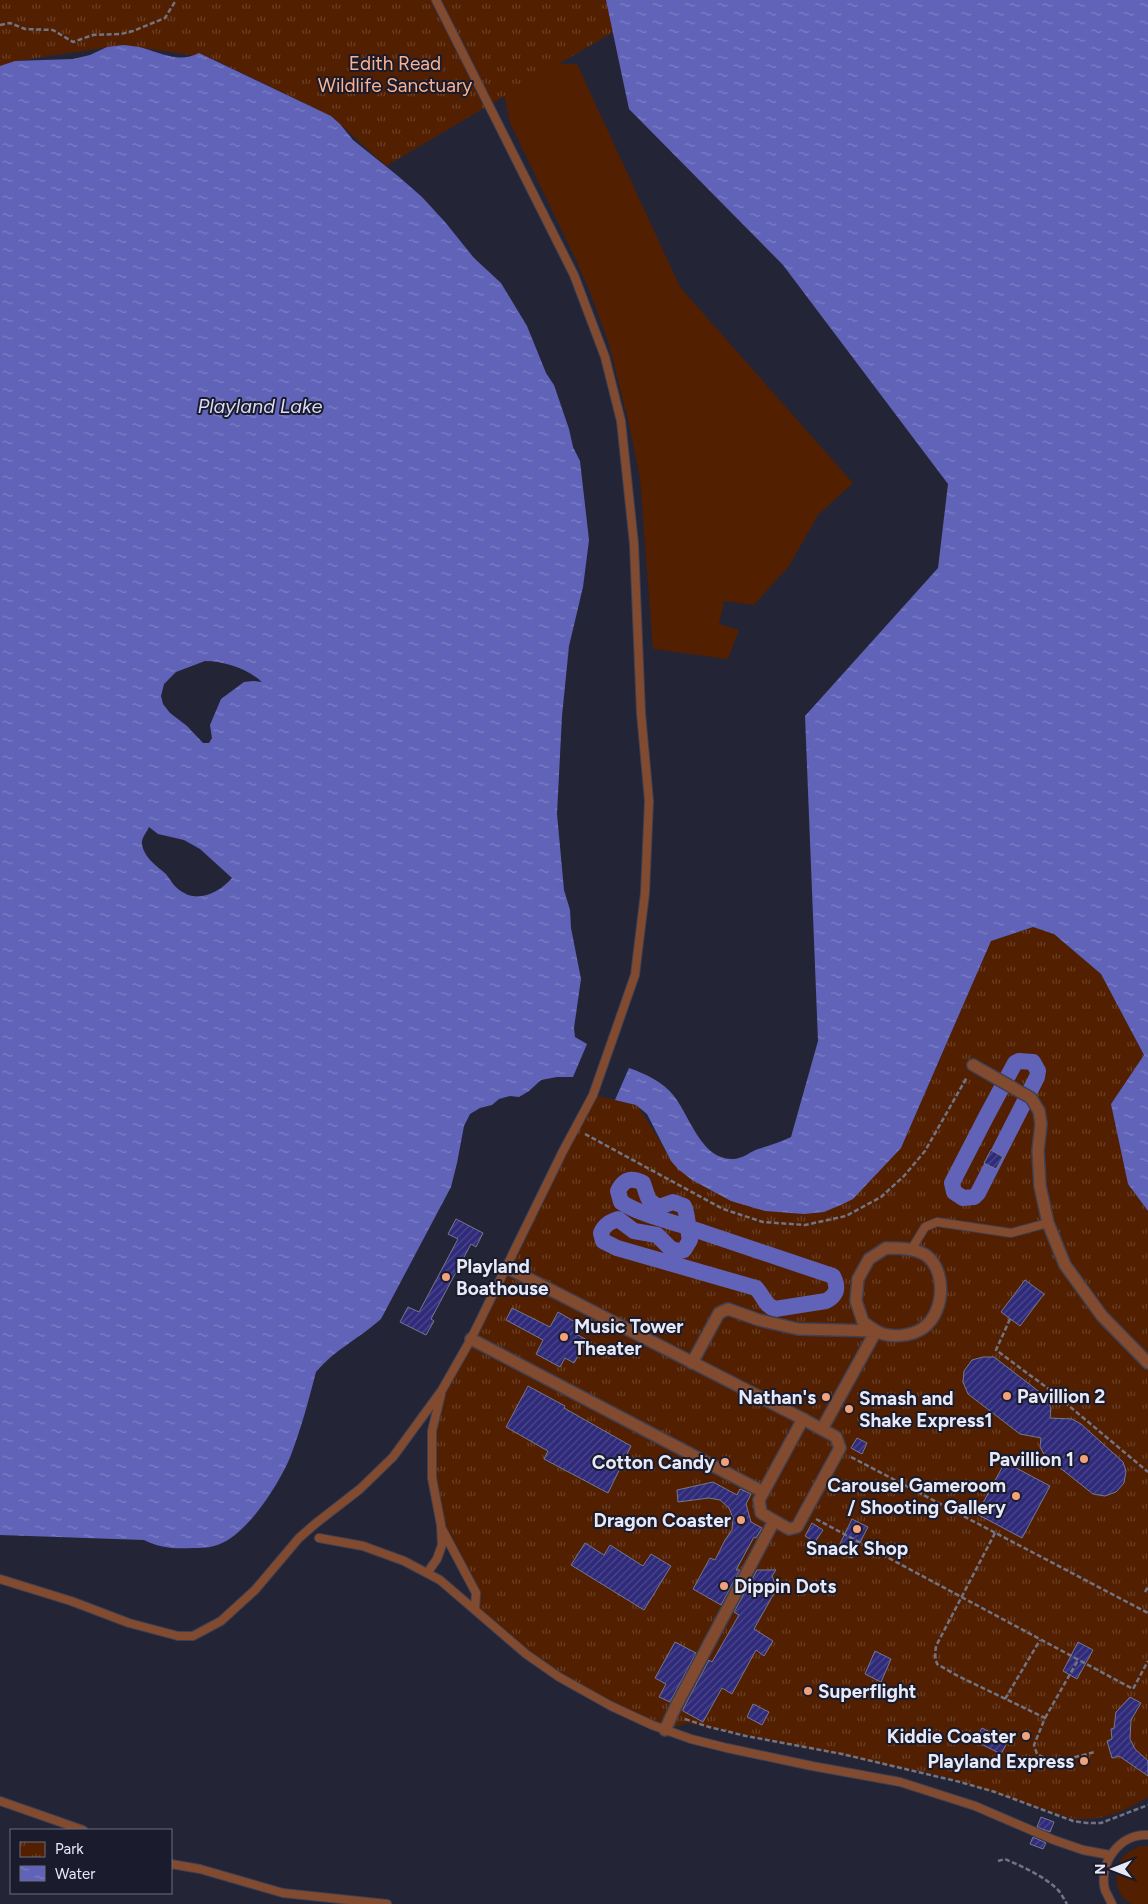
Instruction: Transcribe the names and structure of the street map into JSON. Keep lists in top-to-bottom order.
{
  "water": ["Playland Lake"],
  "parks": ["Edith Read Wildlife Sanctuary"],
  "places": [
    "Playland Boathouse",
    "Music Tower Theater",
    "Pavillion 2",
    "Nathan's",
    "Smash and Shake Express1",
    "Pavillion 1",
    "Cotton Candy",
    "Carousel Gameroom / Shooting Gallery",
    "Dragon Coaster",
    "Snack Shop",
    "Dippin Dots",
    "Superflight",
    "Kiddie Coaster",
    "Playland Express"
  ],
  "legend": ["Park", "Water"],
  "north": "left"
}
